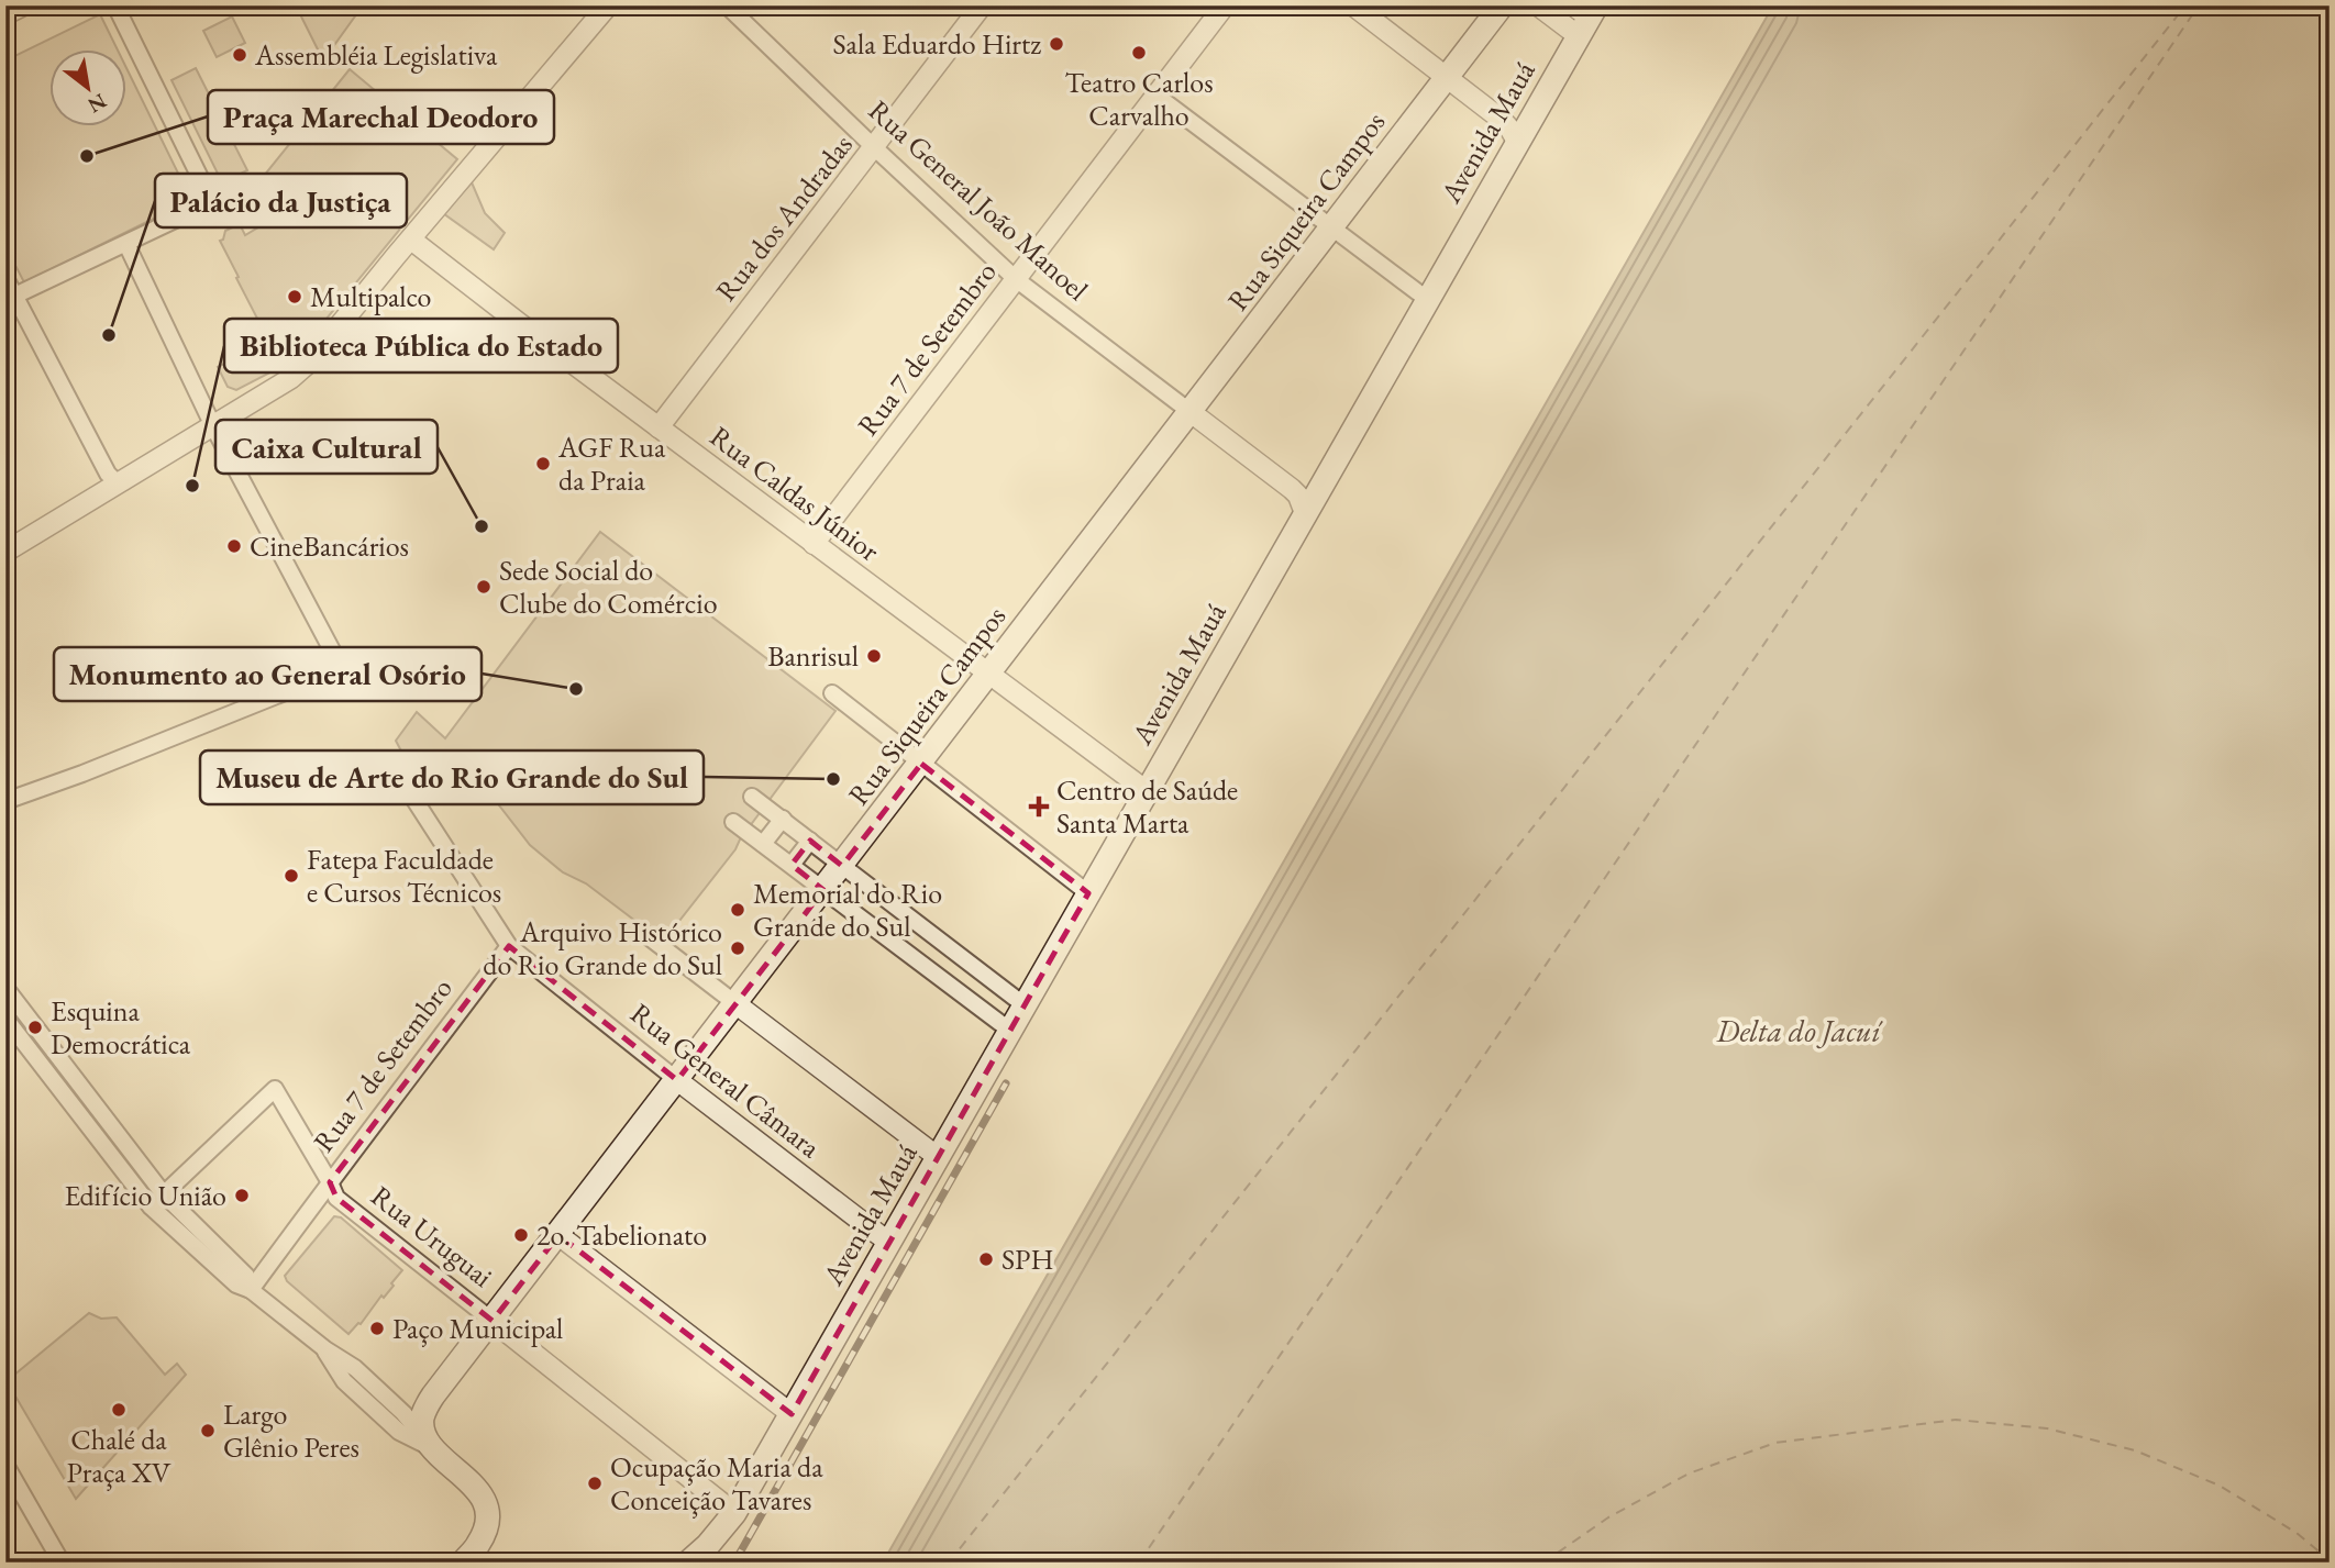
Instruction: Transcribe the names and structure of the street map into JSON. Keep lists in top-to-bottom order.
{
  "streets": {
    "main road": ["Avenida Mauá", "Rua Siqueira Campos"],
    "street": [
      "Rua General João Manoel",
      "Rua dos Andradas",
      "Rua 7 de Setembro",
      "Rua Caldas Júnior",
      "Rua General Câmara",
      "Rua Uruguai"
    ]
  },
  "crossings": [
    ["Avenida Mauá", "Rua General João Manoel"],
    ["Avenida Mauá", "Rua Caldas Júnior"],
    ["Avenida Mauá", "Rua General Câmara"],
    ["Avenida Mauá", "Rua Uruguai"],
    ["Rua General João Manoel", "Rua Siqueira Campos"],
    ["Rua General João Manoel", "Rua dos Andradas"],
    ["Rua General João Manoel", "Rua 7 de Setembro"],
    ["Rua Siqueira Campos", "Rua Caldas Júnior"],
    ["Rua Siqueira Campos", "Rua General Câmara"],
    ["Rua Siqueira Campos", "Rua Uruguai"],
    ["Rua dos Andradas", "Rua Caldas Júnior"],
    ["Rua 7 de Setembro", "Rua Caldas Júnior"],
    ["Rua 7 de Setembro", "Rua General Câmara"],
    ["Rua 7 de Setembro", "Rua Uruguai"]
  ],
  "water": ["Delta do Jacuí"],
  "places": {
    "other": [
      "Sala Eduardo Hirtz",
      "Teatro Carlos Carvalho",
      "Assembléia Legislativa",
      "Praça Marechal Deodoro",
      "Multipalco",
      "Palácio da Justiça",
      "AGF Rua da Praia",
      "Biblioteca Pública do Estado",
      "Caixa Cultural",
      "CineBancários",
      "Sede Social do Clube do Comércio",
      "Banrisul",
      "Monumento ao General Osório",
      "Museu de Arte do Rio Grande do Sul",
      "Fatepa Faculdade e Cursos Técnicos",
      "Memorial do Rio Grande do Sul",
      "Arquivo Histórico do Rio Grande do Sul",
      "Esquina Democrática",
      "Edifício União",
      "2o. Tabelionato",
      "SPH",
      "Paço Municipal",
      "Chalé da Praça XV",
      "Largo Glênio Peres",
      "Ocupação Maria da Conceição Tavares"
    ],
    "health": ["Centro de Saúde Santa Marta"]
  },
  "north": "bottom right"
}
